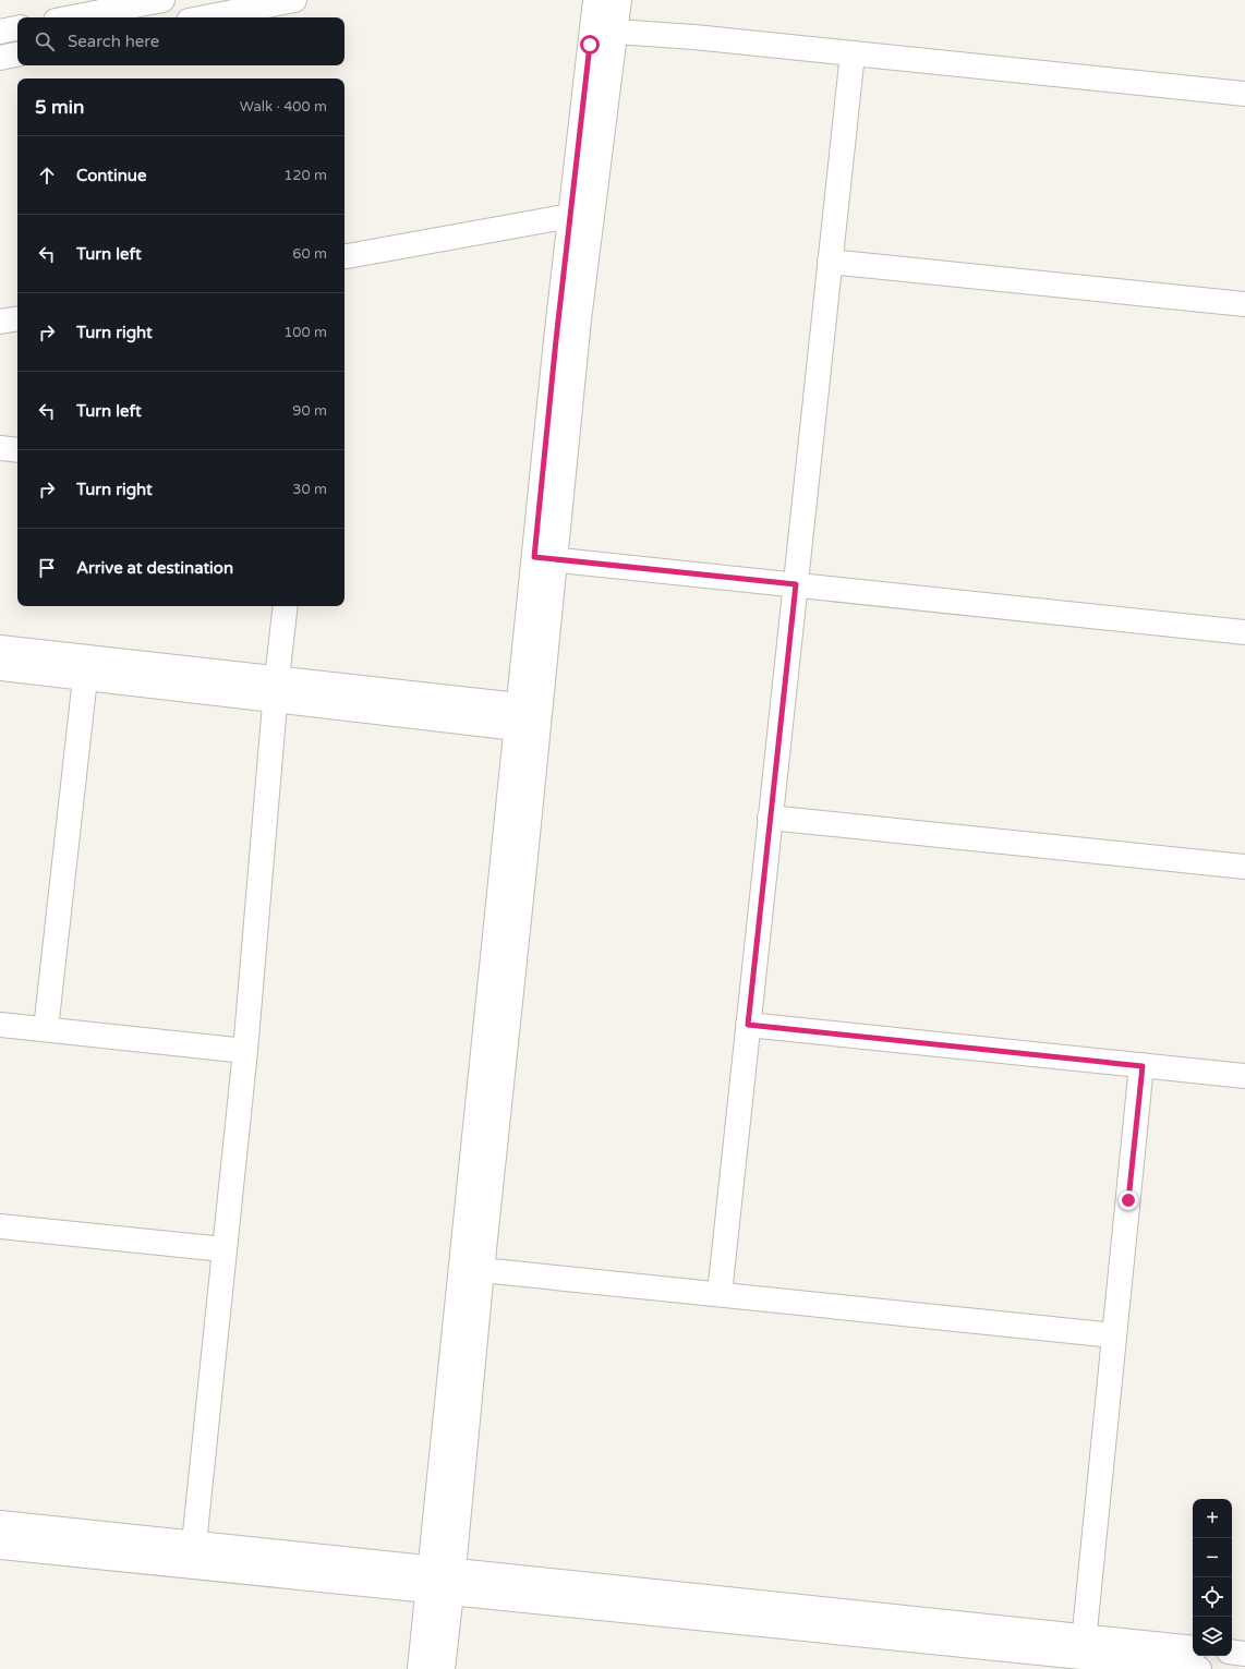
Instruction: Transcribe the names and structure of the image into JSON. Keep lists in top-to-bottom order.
{
  "page": {
    "search": "Search here",
    "heading": ["5 min", "Walk · 400 m"],
    "list": [
      ["Continue", "120 m"],
      ["Turn left", "60 m"],
      ["Turn right", "100 m"],
      ["Turn left", "90 m"],
      ["Turn right", "30 m"],
      "Arrive at destination"
    ],
    "map_buttons": ["+", "−"]
  }
}
